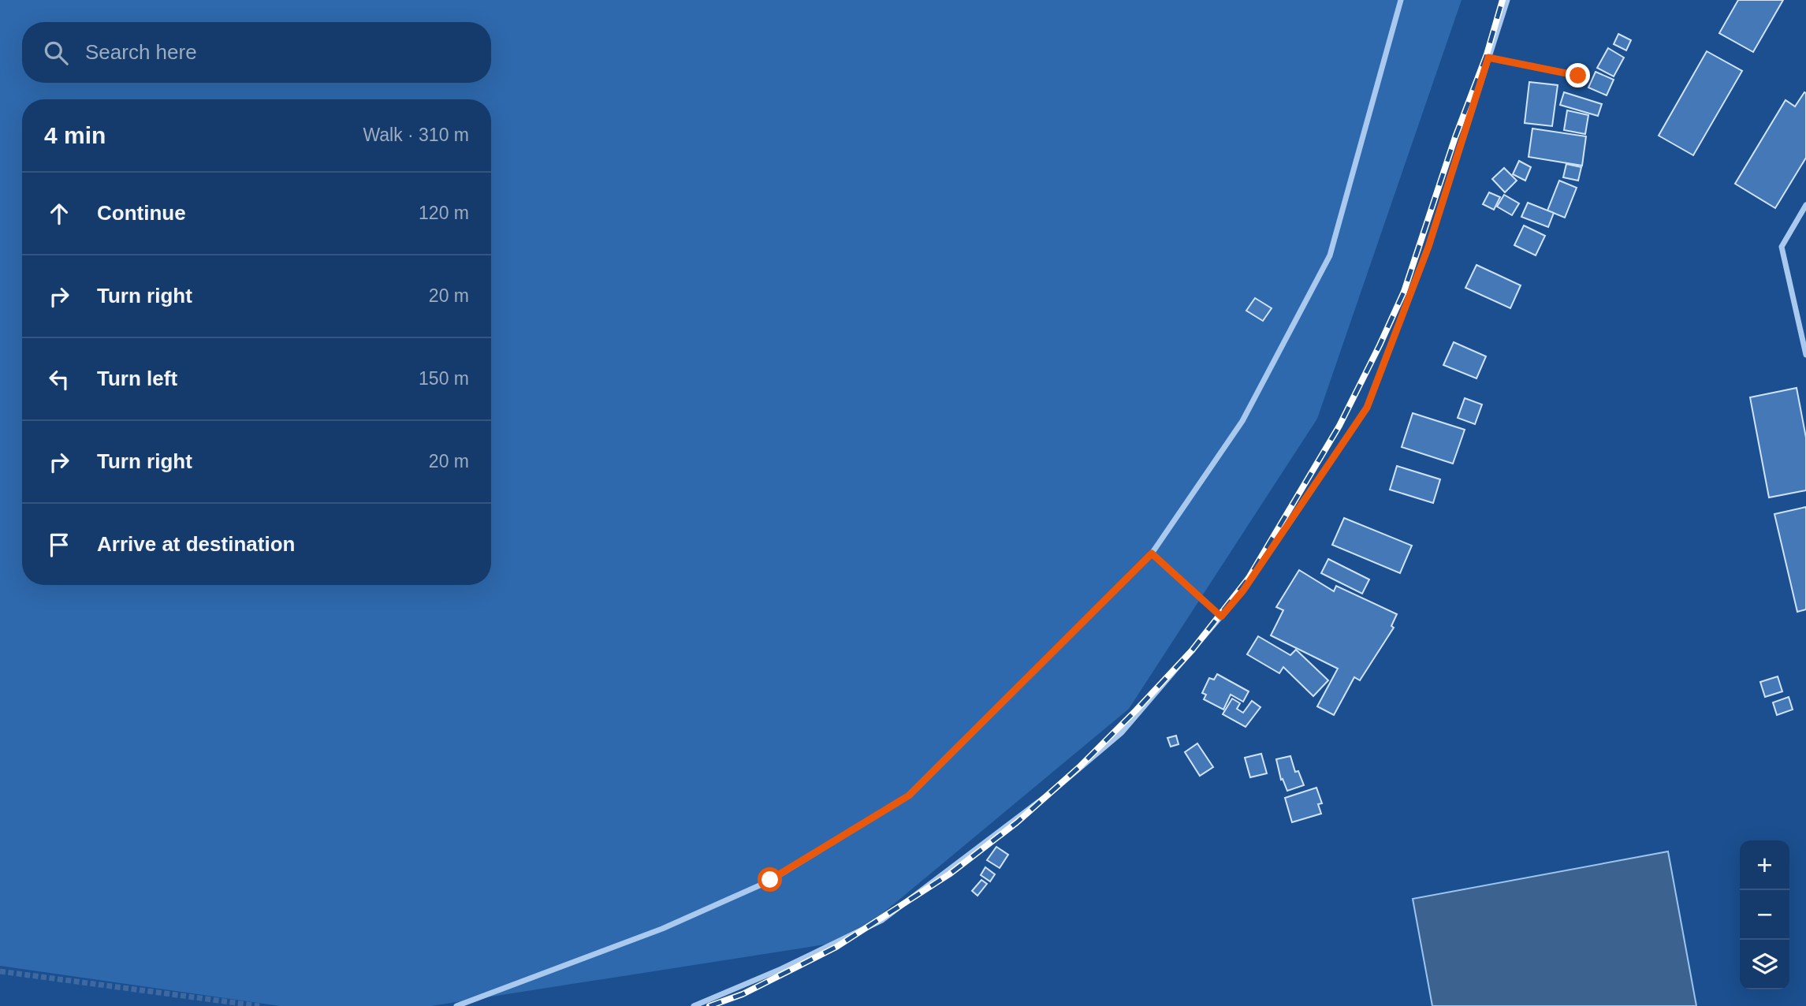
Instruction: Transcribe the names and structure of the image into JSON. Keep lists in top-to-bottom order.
{
  "page": {
    "search": "Search here",
    "heading": ["4 min", "Walk · 310 m"],
    "list": [
      ["Continue", "120 m"],
      ["Turn right", "20 m"],
      ["Turn left", "150 m"],
      ["Turn right", "20 m"],
      "Arrive at destination"
    ],
    "map_buttons": ["+", "−"]
  }
}
